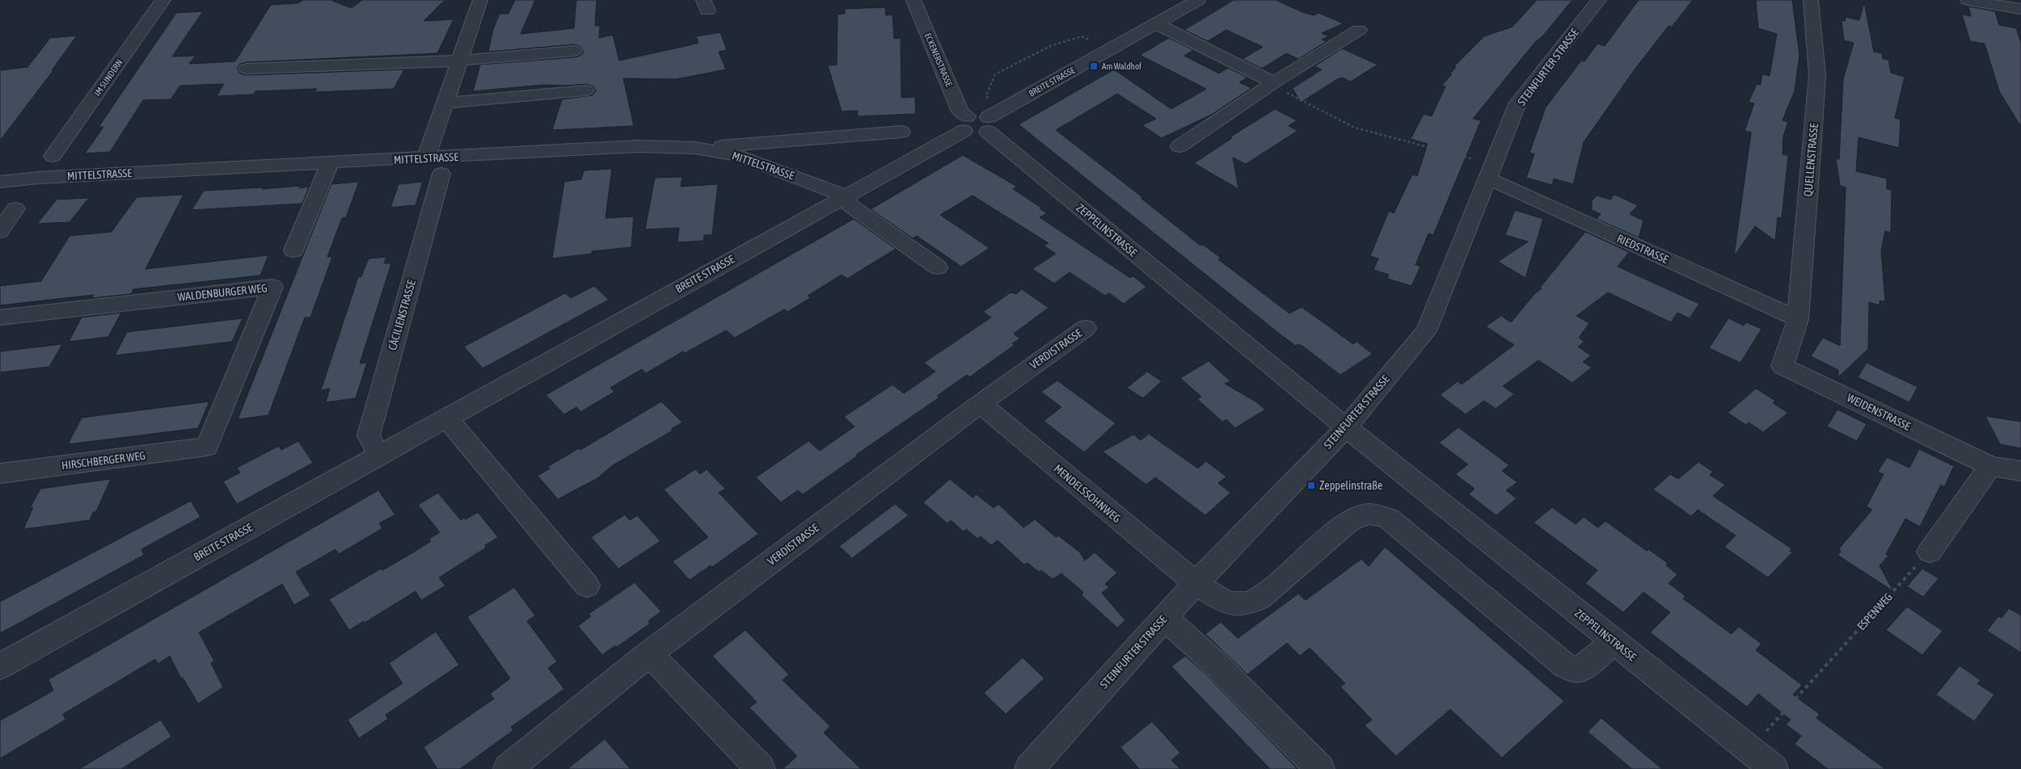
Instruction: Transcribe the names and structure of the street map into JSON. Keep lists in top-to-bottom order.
{
  "streets": {
    "street": [
      "ECKENERSTRASSE",
      "STEINFURTER STRASSE",
      "IM SUNDERN",
      "BREITE STRASSE",
      "MITTELSTRASSE",
      "QUELLENSTRASSE",
      "ZEPPELINSTRASSE",
      "RIEDSTRASSE",
      "WALDENBURGER WEG",
      "CÄCILIENSTRASSE",
      "VERDISTRASSE",
      "WEIDENSTRASSE",
      "HIRSCHBERGER WEG",
      "MENDELSSOHNWEG"
    ],
    "path": ["ESPENWEG"]
  },
  "crossings": [
    ["ECKENERSTRASSE", "BREITE STRASSE"],
    ["STEINFURTER STRASSE", "ZEPPELINSTRASSE"],
    ["STEINFURTER STRASSE", "RIEDSTRASSE"],
    ["STEINFURTER STRASSE", "MENDELSSOHNWEG"],
    ["BREITE STRASSE", "MITTELSTRASSE"],
    ["BREITE STRASSE", "ZEPPELINSTRASSE"],
    ["BREITE STRASSE", "CÄCILIENSTRASSE"],
    ["QUELLENSTRASSE", "RIEDSTRASSE"],
    ["QUELLENSTRASSE", "WEIDENSTRASSE"],
    ["ZEPPELINSTRASSE", "MENDELSSOHNWEG"],
    ["ZEPPELINSTRASSE", "ESPENWEG"],
    ["RIEDSTRASSE", "WEIDENSTRASSE"],
    ["WALDENBURGER WEG", "HIRSCHBERGER WEG"],
    ["VERDISTRASSE", "MENDELSSOHNWEG"]
  ],
  "places": {
    "transit": ["Am Waldhof", "Zeppelinstraße"]
  }
}
